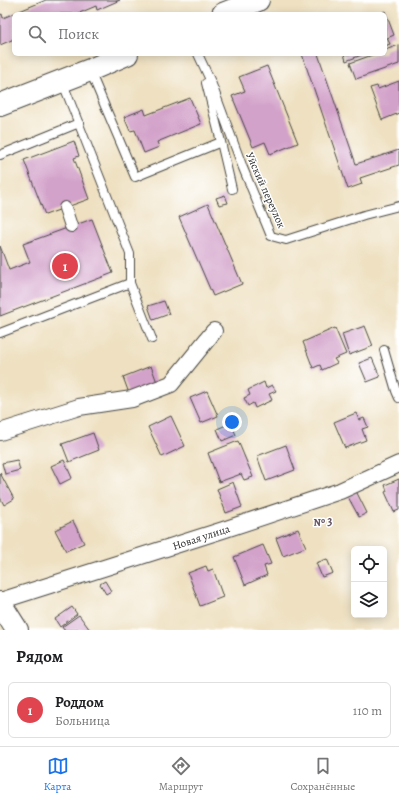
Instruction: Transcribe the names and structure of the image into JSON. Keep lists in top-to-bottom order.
{
  "streets": {
    "street": ["Новая улица"],
    "lane": ["Уйский переулок"]
  },
  "districts": ["№ 3"],
  "page": {
    "search": "Поиск",
    "pins": "1",
    "heading": "Рядом",
    "list": [
      {
        "mark": "1",
        "name": "Роддом",
        "note": "Больница",
        "value": "110 m"
      }
    ],
    "nav": ["Карта", "Маршрут", "Сохранённые"]
  }
}
